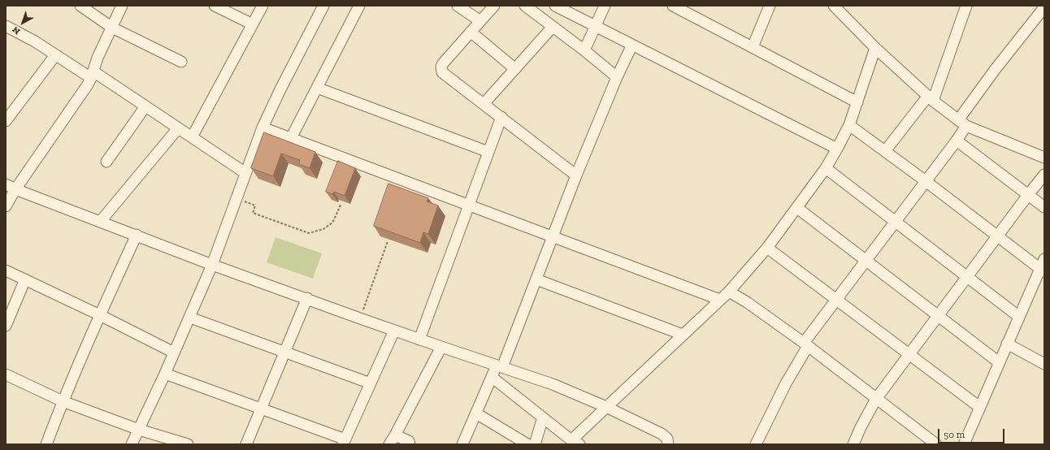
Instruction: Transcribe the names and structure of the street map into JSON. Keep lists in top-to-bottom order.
{
  "scale_bar": "50 m",
  "north": "bottom left"
}
